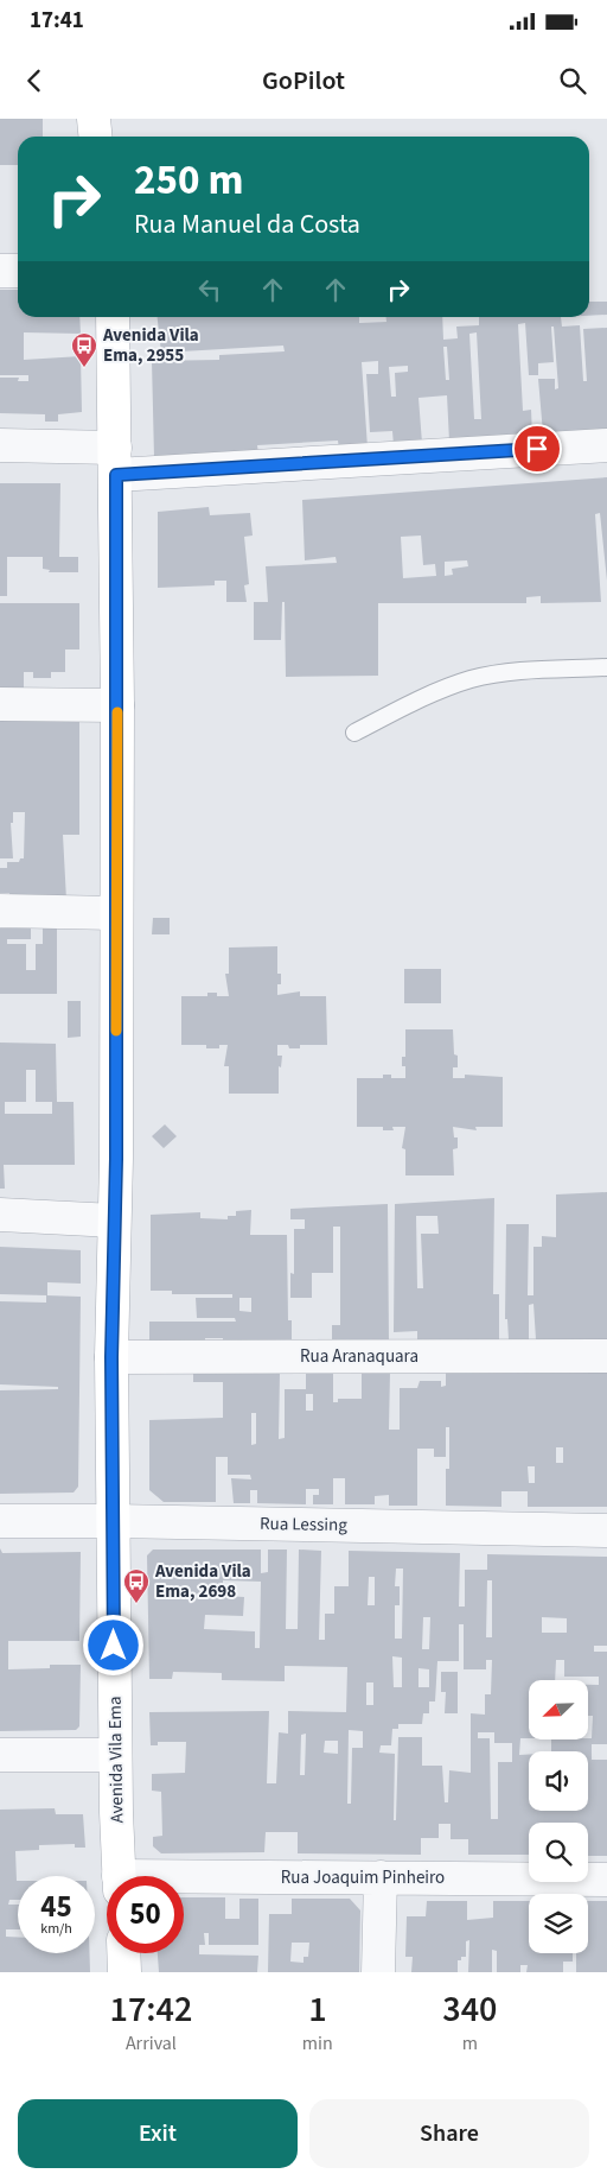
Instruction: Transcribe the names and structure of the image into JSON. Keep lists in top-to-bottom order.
{
  "streets": {
    "main road": ["Avenida Vila Ema"],
    "street": ["Rua Aranaquara", "Rua Lessing", "Rua Joaquim Pinheiro"]
  },
  "crossings": [
    ["Rua Aranaquara", "Avenida Vila Ema"],
    ["Rua Lessing", "Avenida Vila Ema"]
  ],
  "places": {
    "bus stop": ["Avenida Vila Ema, 2955", "Avenida Vila Ema, 2698"]
  },
  "north": "bottom left",
  "page": {
    "status": "17:41",
    "header": "GoPilot",
    "turn": ["250 m", "Rua Manuel da Costa"],
    "speed": "45 km/h",
    "limit": "50",
    "eta": [
      "17:42",
      "Arrival",
      "1",
      "min",
      "340",
      "m"
    ],
    "buttons": ["Exit", "Share"]
  }
}
